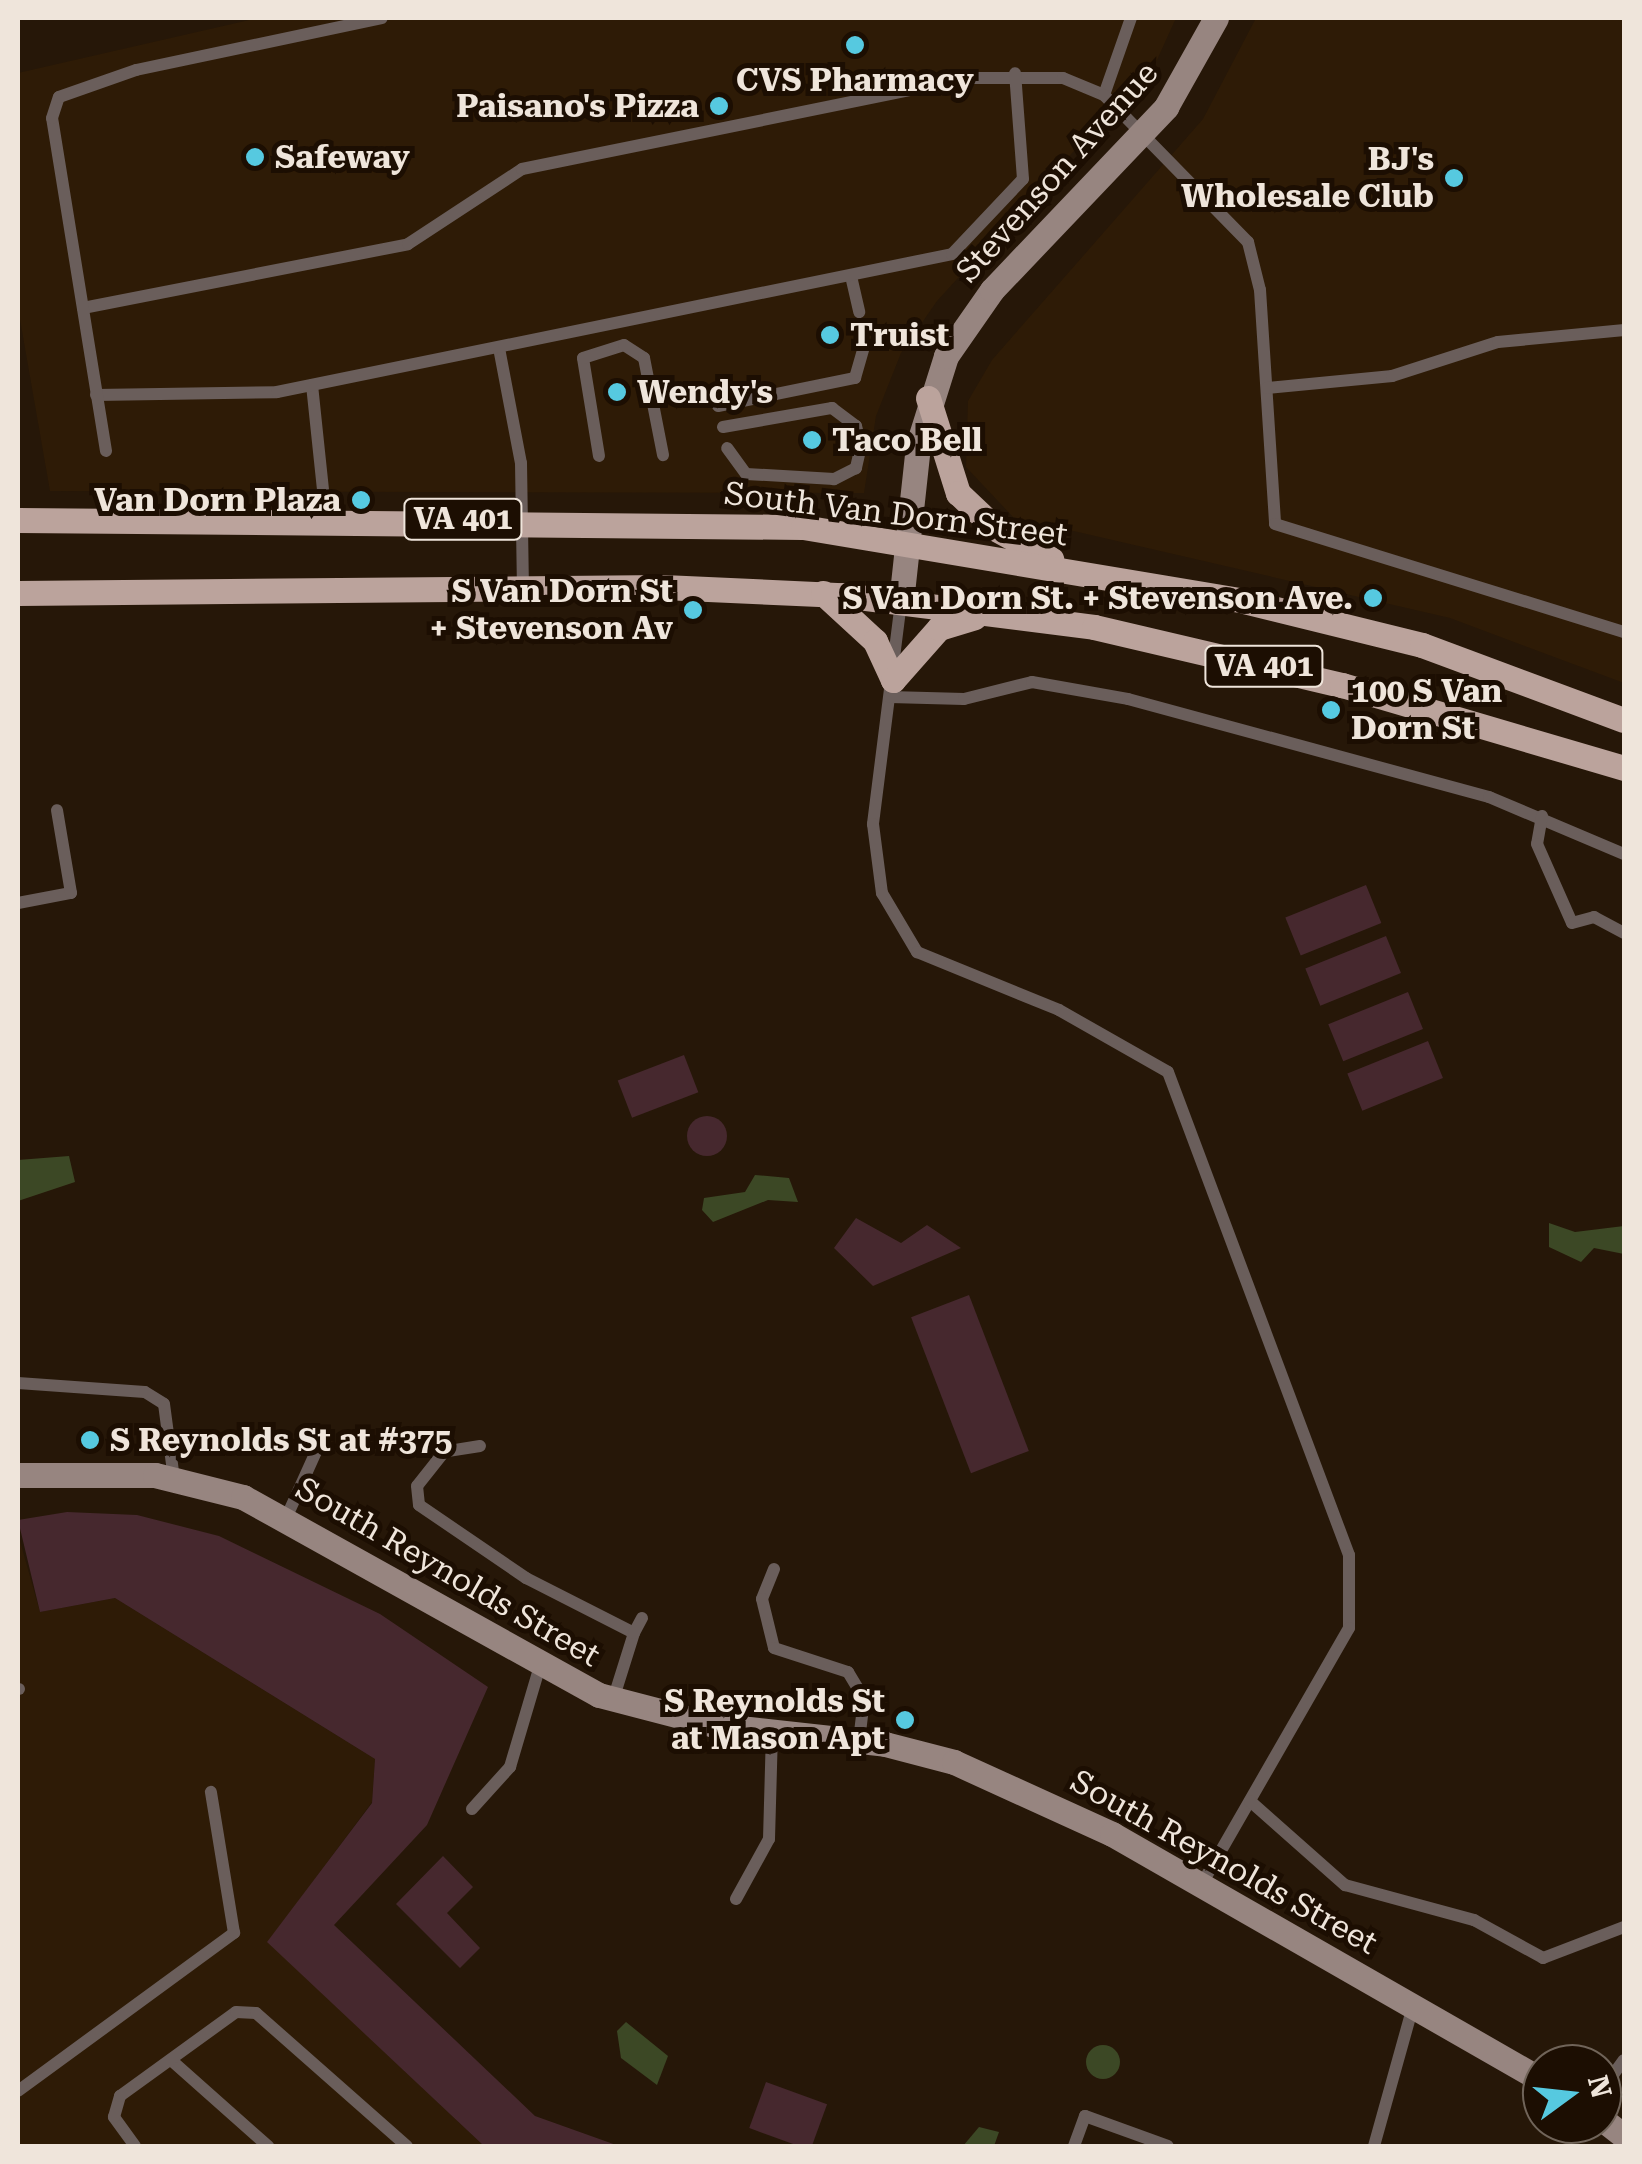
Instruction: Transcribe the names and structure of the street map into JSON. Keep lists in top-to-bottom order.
{
  "streets": {
    "main road": ["South Van Dorn Street", "VA 401"],
    "street": ["Stevenson Avenue", "South Reynolds Street"]
  },
  "crossings": [
    ["Stevenson Avenue", "South Van Dorn Street"],
    ["Stevenson Avenue", "VA 401"]
  ],
  "places": [
    "CVS Pharmacy",
    "Paisano's Pizza",
    "Safeway",
    "BJ's Wholesale Club",
    "Truist",
    "Wendy's",
    "Taco Bell",
    "Van Dorn Plaza",
    "S Van Dorn St. + Stevenson Ave.",
    "S Van Dorn St + Stevenson Av",
    "100 S Van Dorn St",
    "S Reynolds St at #375",
    "S Reynolds St at Mason Apt"
  ],
  "north": "right"
}
